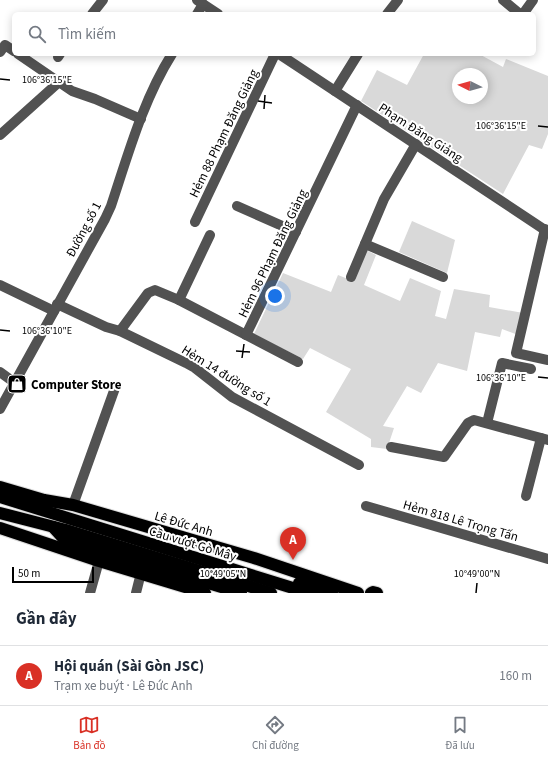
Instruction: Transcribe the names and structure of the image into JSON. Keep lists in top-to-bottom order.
{
  "streets": {
    "highway": ["Lê Đức Anh", "Cầu vượt Gò Mây"],
    "street": [
      "Phạm Đăng Giảng",
      "Hẻm 88 Phạm Đăng Giảng",
      "Đường số 1",
      "Hẻm 96 Phạm Đăng Giảng",
      "Hẻm 14 đường số 1",
      "Hẻm 818 Lê Trọng Tấn"
    ]
  },
  "crossings": [
    ["Phạm Đăng Giảng", "Hẻm 96 Phạm Đăng Giảng"],
    ["Đường số 1", "Hẻm 14 đường số 1"],
    ["Hẻm 96 Phạm Đăng Giảng", "Hẻm 14 đường số 1"],
    ["Lê Đức Anh", "Cầu vượt Gò Mây"]
  ],
  "places": {
    "shop": ["Computer Store"]
  },
  "scale_bar": "50 m",
  "north": "left",
  "page": {
    "search": "Tìm kiếm",
    "pins": "A",
    "scale": "50 m",
    "heading": "Gần đây",
    "list": [
      {
        "mark": "A",
        "name": "Hội quán (Sài Gòn JSC)",
        "note": "Trạm xe buýt · Lê Đức Anh",
        "value": "160 m"
      }
    ],
    "nav": ["Bản đồ", "Chỉ đường", "Đã lưu"]
  },
  "coordinates": [
    "106°36'15\"E",
    "106°36'10\"E",
    "10°49'05\"N",
    "10°49'00\"N"
  ]
}
